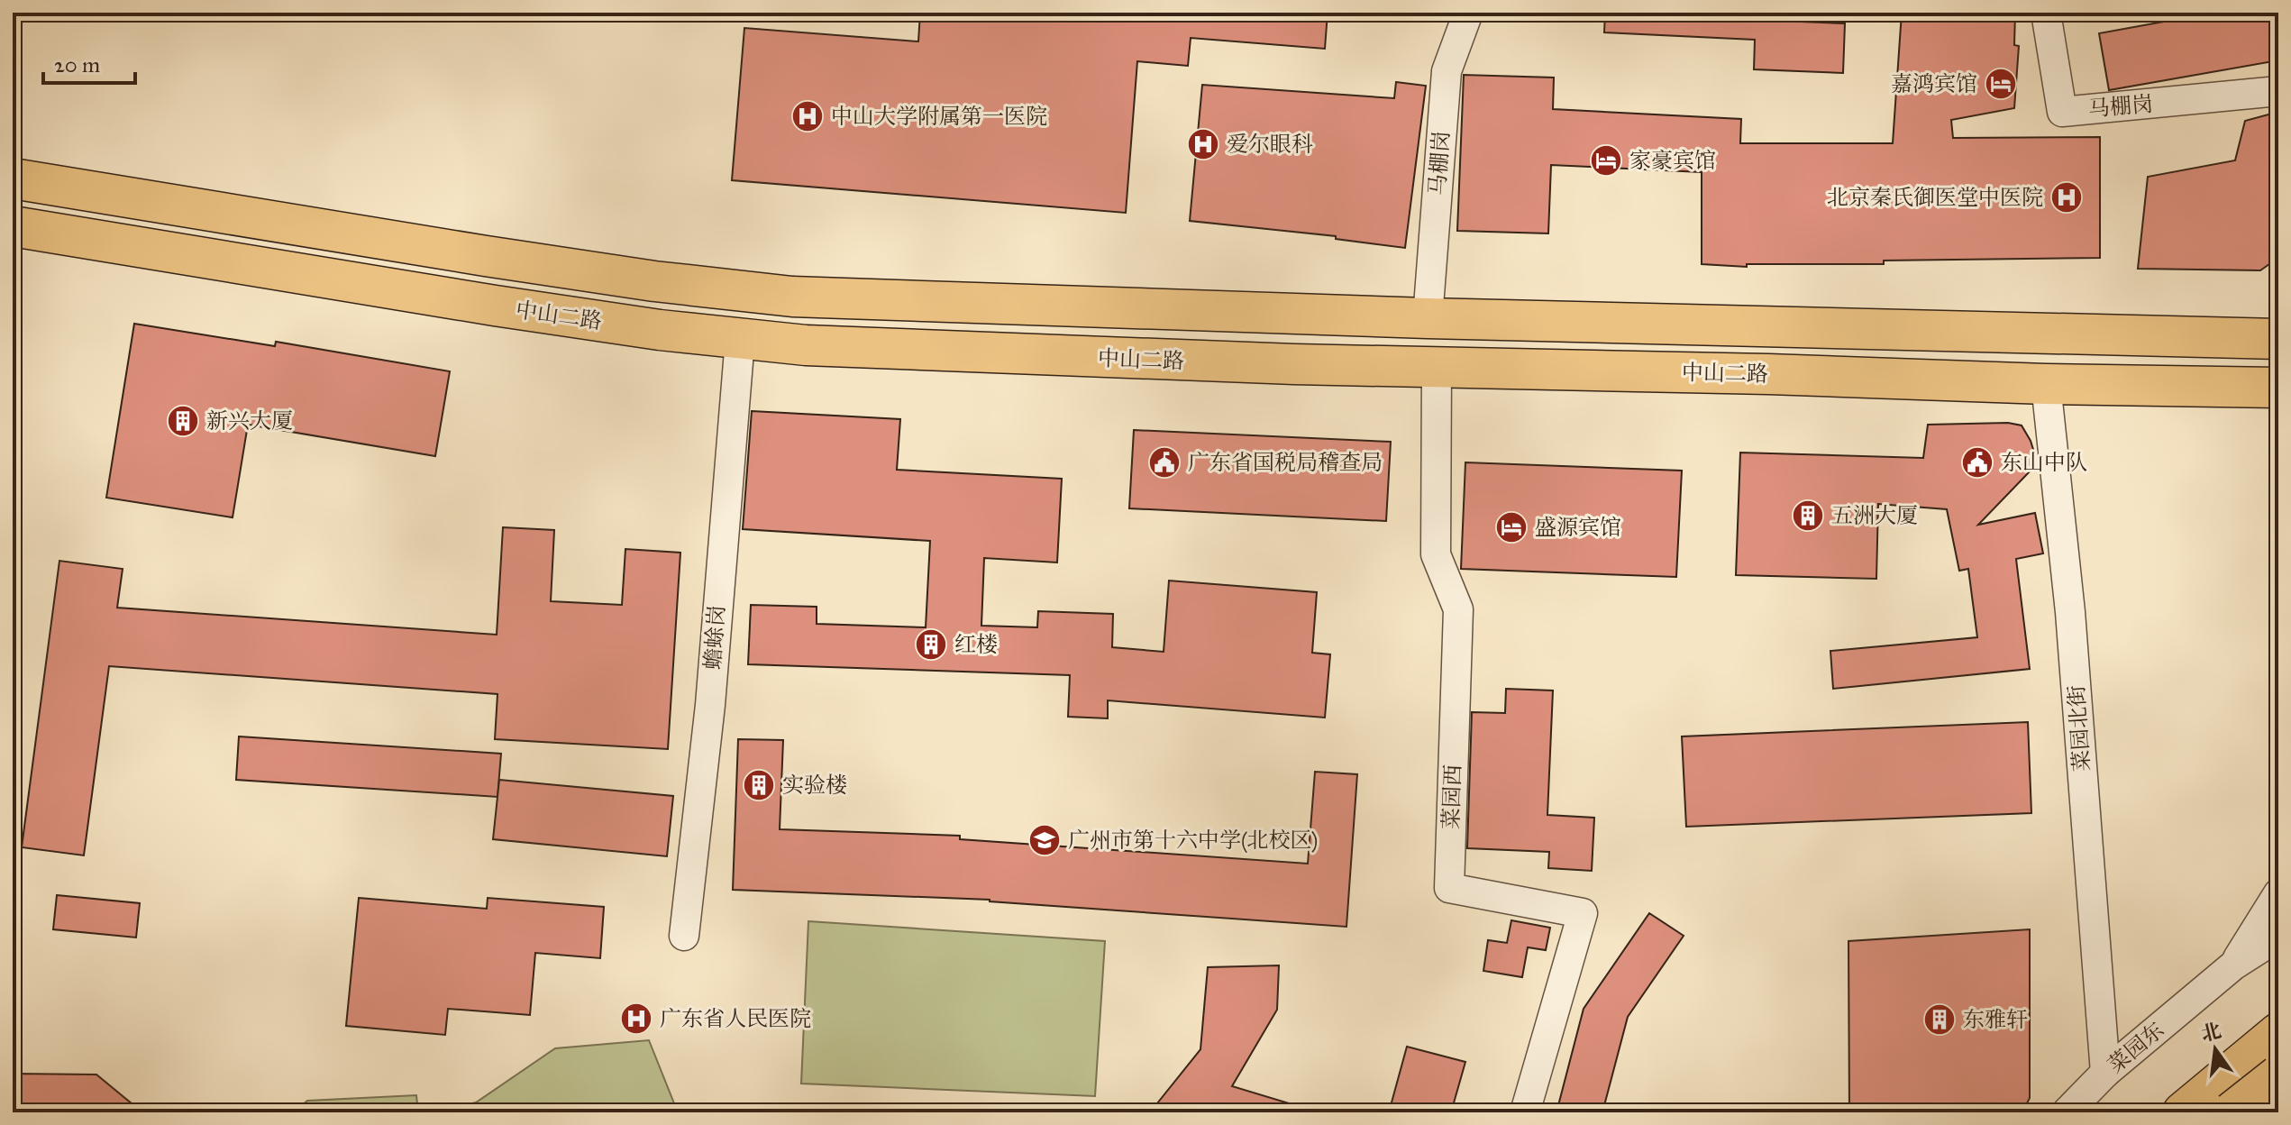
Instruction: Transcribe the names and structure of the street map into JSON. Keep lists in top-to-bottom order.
{
  "streets": {
    "main road": ["中山二路"],
    "street": [
      "马棚岗",
      "蟾蜍岗",
      "菜园北街",
      "菜园西",
      "菜园东"
    ]
  },
  "crossings": [
    ["中山二路", "蟾蜍岗"],
    ["中山二路", "菜园北街"],
    ["中山二路", "菜园西"],
    ["菜园北街", "菜园东"]
  ],
  "places": {
    "hotel": ["嘉鸿宾馆", "家豪宾馆", "盛源宾馆"],
    "hospital": [
      "中山大学附属第一医院",
      "爱尔眼科",
      "北京秦氏御医堂中医院",
      "广东省人民医院"
    ],
    "building": [
      "新兴大厦",
      "五洲大厦",
      "红楼",
      "实验楼",
      "东雅轩"
    ],
    "public building": ["广东省国税局稽查局", "东山中队"],
    "school or university": ["广州市第十六中学(北校区)"]
  },
  "scale_bar": "20 m",
  "north": "top"
}
